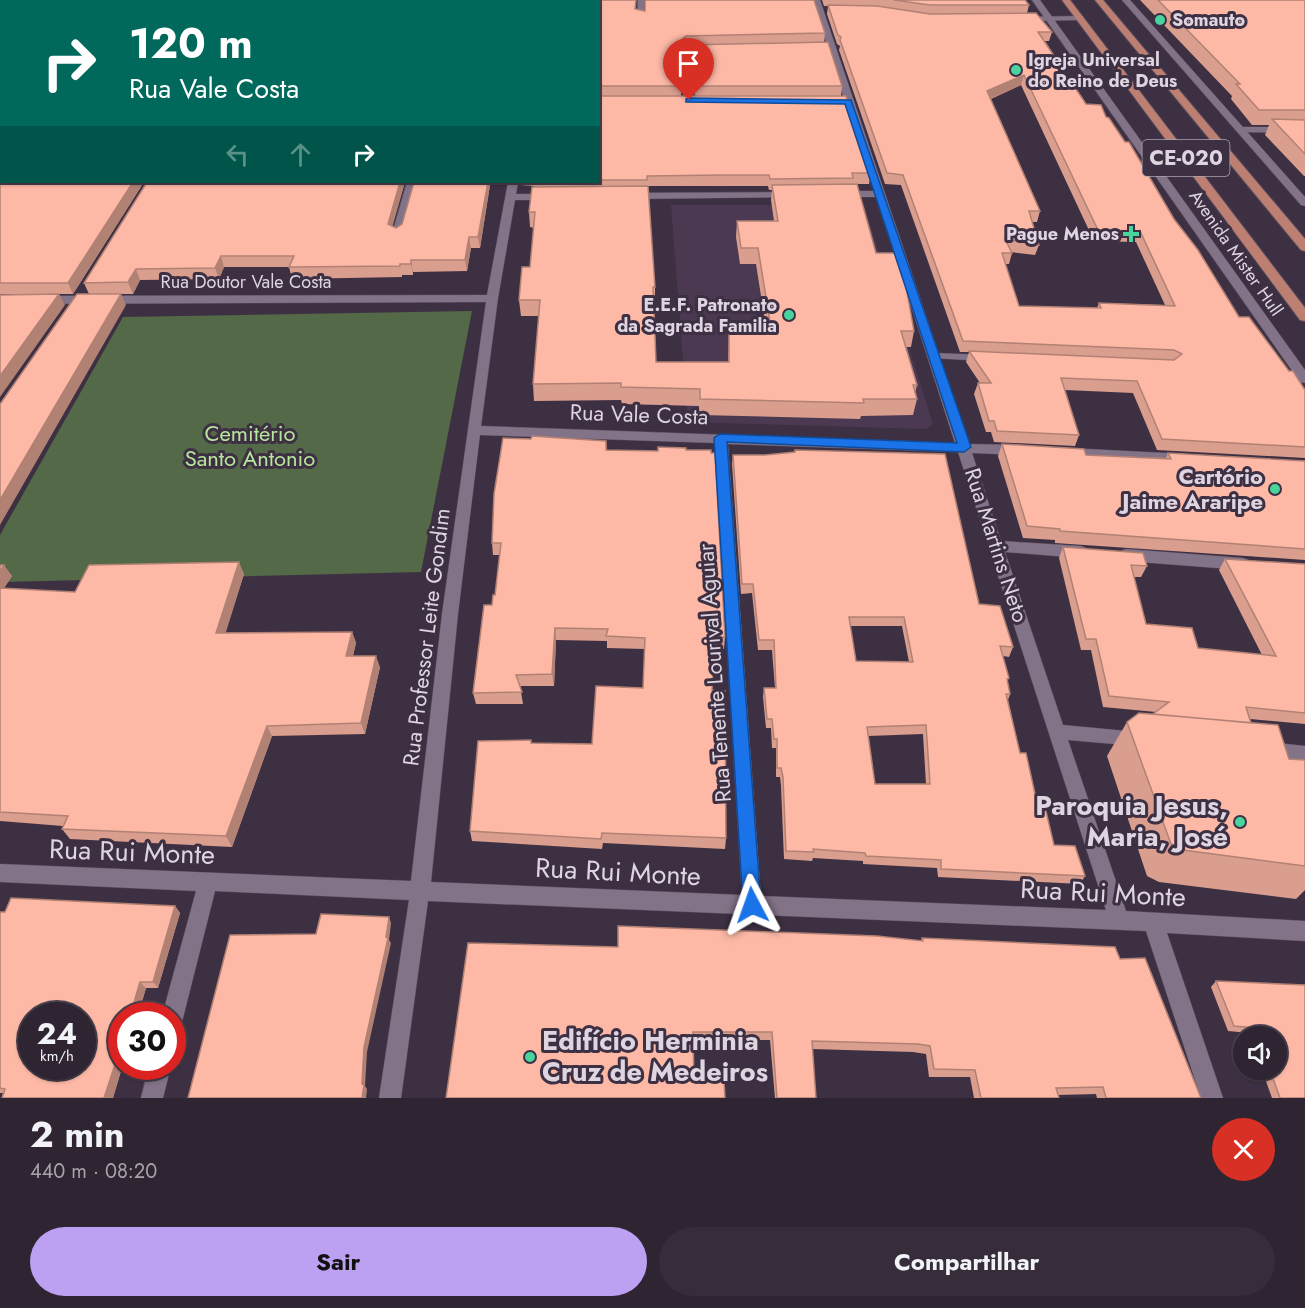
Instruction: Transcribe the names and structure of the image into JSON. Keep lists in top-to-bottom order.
{
  "streets": {
    "highway": ["CE-020", "Avenida Mister Hull"],
    "street": [
      "Rua Doutor Vale Costa",
      "Rua Vale Costa",
      "Rua Martins Neto",
      "Rua Professor Leite Gondim",
      "Rua Tenente Lourival Aguiar",
      "Rua Rui Monte"
    ]
  },
  "crossings": [
    ["Rua Doutor Vale Costa", "Rua Professor Leite Gondim"],
    ["Rua Vale Costa", "Rua Martins Neto"],
    ["Rua Vale Costa", "Rua Professor Leite Gondim"],
    ["Rua Vale Costa", "Rua Tenente Lourival Aguiar"],
    ["Rua Martins Neto", "Rua Rui Monte"],
    ["Rua Professor Leite Gondim", "Rua Rui Monte"],
    ["Rua Tenente Lourival Aguiar", "Rua Rui Monte"]
  ],
  "parks": ["Cemitério Santo Antonio"],
  "places": {
    "other": [
      "Somauto",
      "Igreja Universal do Reino de Deus",
      "E.E.F. Patronato da Sagrada Familia",
      "Cartório Jaime Araripe",
      "Paroquia Jesus, Maria, José",
      "Edifício Herminia Cruz de Medeiros"
    ],
    "health": ["Pague Menos"]
  },
  "page": {
    "turn": ["120 m", "Rua Vale Costa"],
    "speed": "24 km/h",
    "limit": "30",
    "heading": ["2 min", "440 m · 08:20"],
    "buttons": ["Sair", "Compartilhar"]
  }
}
